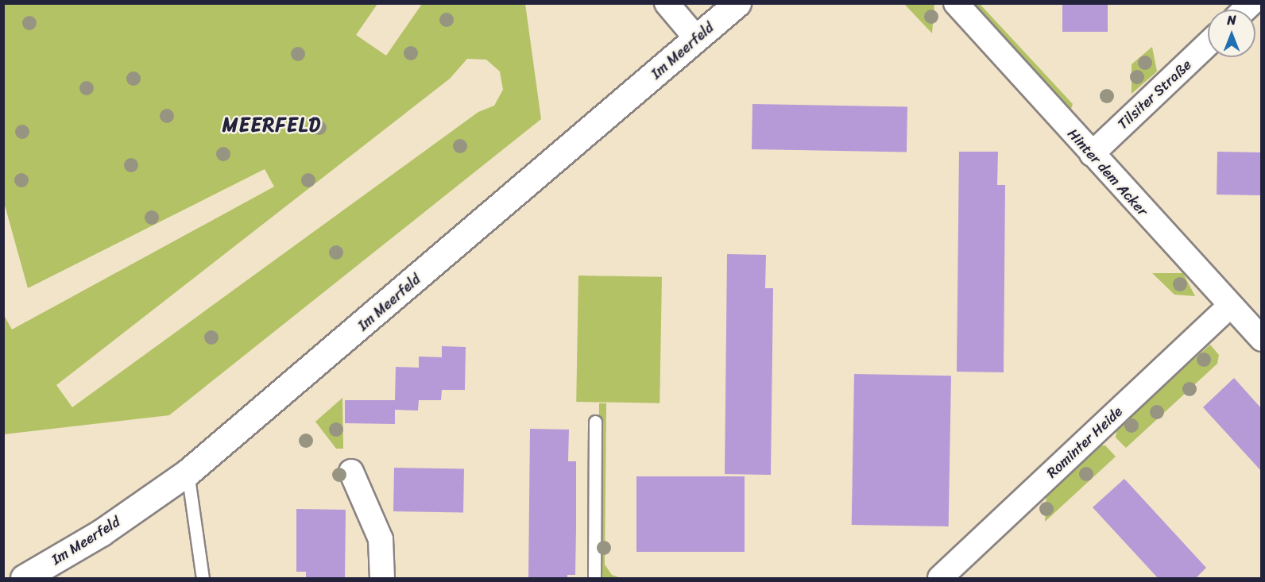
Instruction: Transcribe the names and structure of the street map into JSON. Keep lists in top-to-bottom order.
{
  "streets": {
    "street": [
      "Im Meerfeld",
      "Tilsiter Straße",
      "Hinter dem Acker",
      "Rominter Heide"
    ]
  },
  "crossings": [
    ["Tilsiter Straße", "Hinter dem Acker"],
    ["Hinter dem Acker", "Rominter Heide"]
  ],
  "districts": ["MEERFELD"],
  "north": "top"
}
